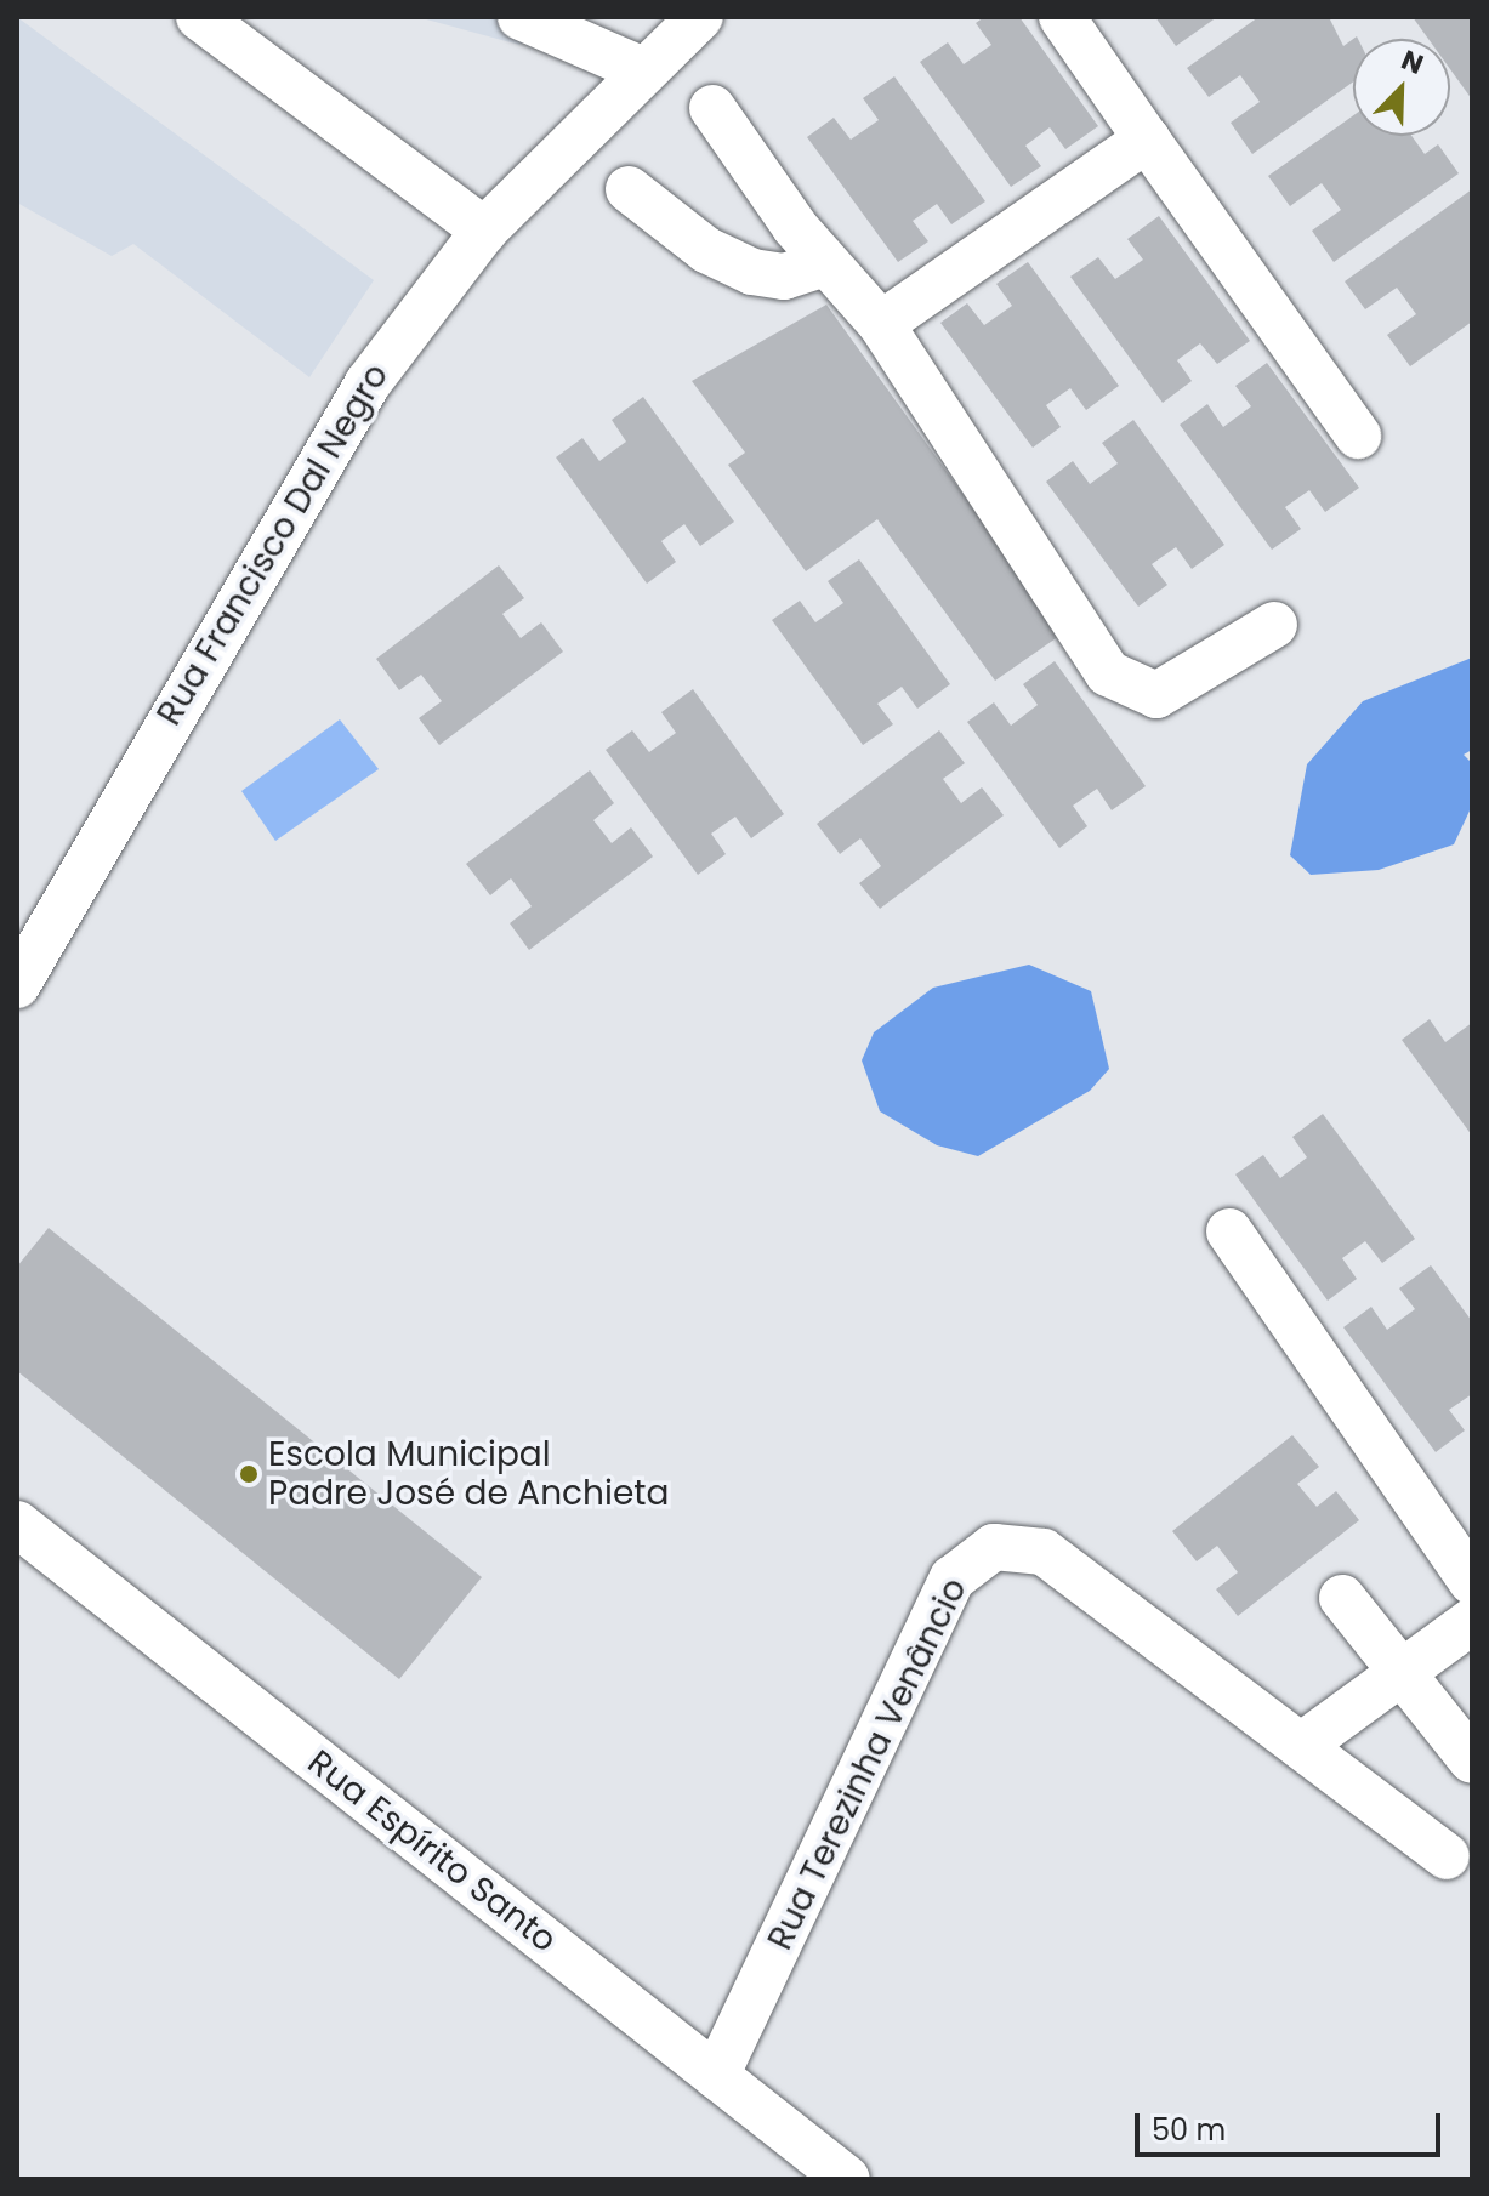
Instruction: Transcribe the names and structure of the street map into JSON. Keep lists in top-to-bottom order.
{
  "streets": {
    "street": ["Rua Francisco Dal Negro", "Rua Terezinha Venâncio", "Rua Espírito Santo"]
  },
  "crossings": [
    ["Rua Terezinha Venâncio", "Rua Espírito Santo"]
  ],
  "places": ["Escola Municipal Padre José de Anchieta"],
  "scale_bar": "50 m",
  "north": "top right"
}
